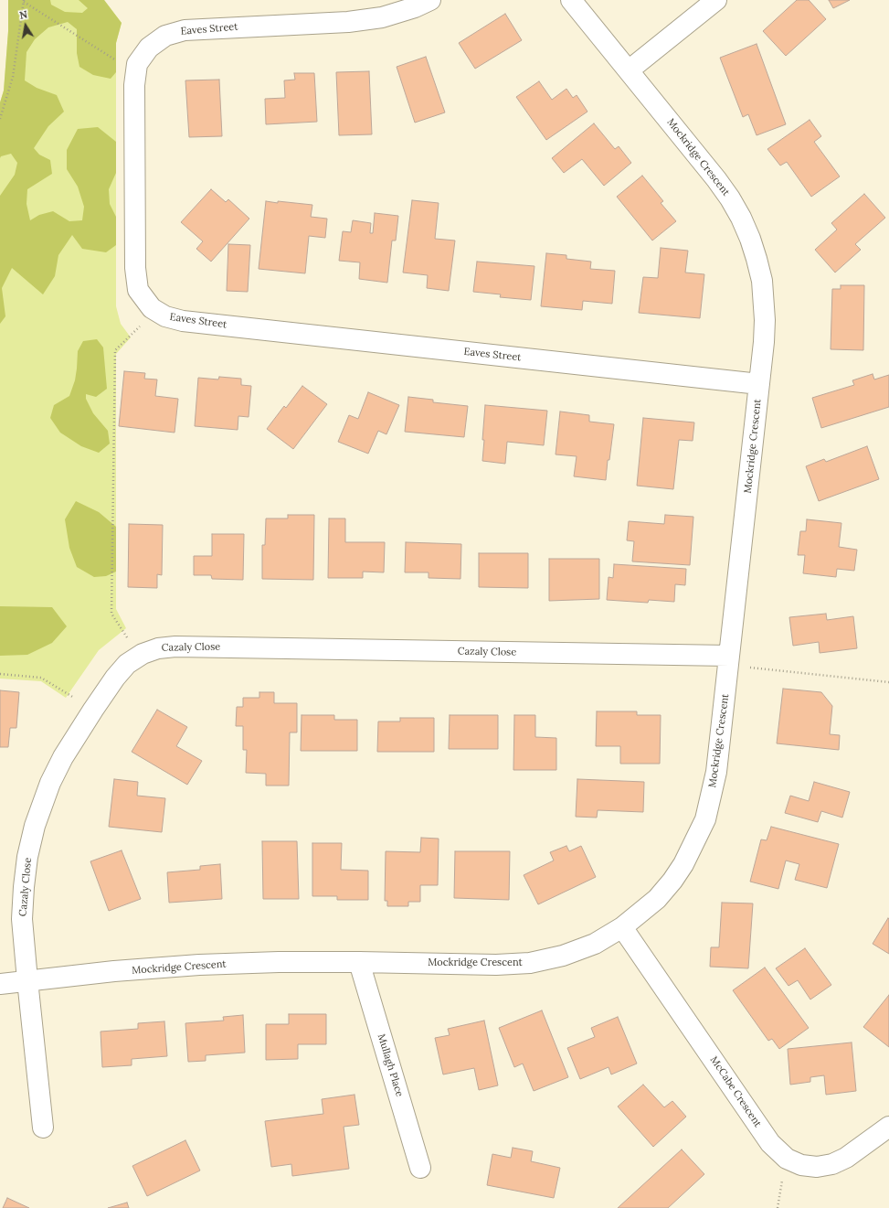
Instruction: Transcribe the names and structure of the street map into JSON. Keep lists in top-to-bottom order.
{
  "streets": {
    "street": [
      "Eaves Street",
      "Mockridge Crescent",
      "Cazaly Close",
      "Mullagh Place",
      "McCabe Crescent"
    ]
  },
  "crossings": [
    ["Eaves Street", "Mockridge Crescent"],
    ["Mockridge Crescent", "Cazaly Close"],
    ["Mockridge Crescent", "Mullagh Place"],
    ["Mockridge Crescent", "McCabe Crescent"]
  ],
  "north": "top"
}
